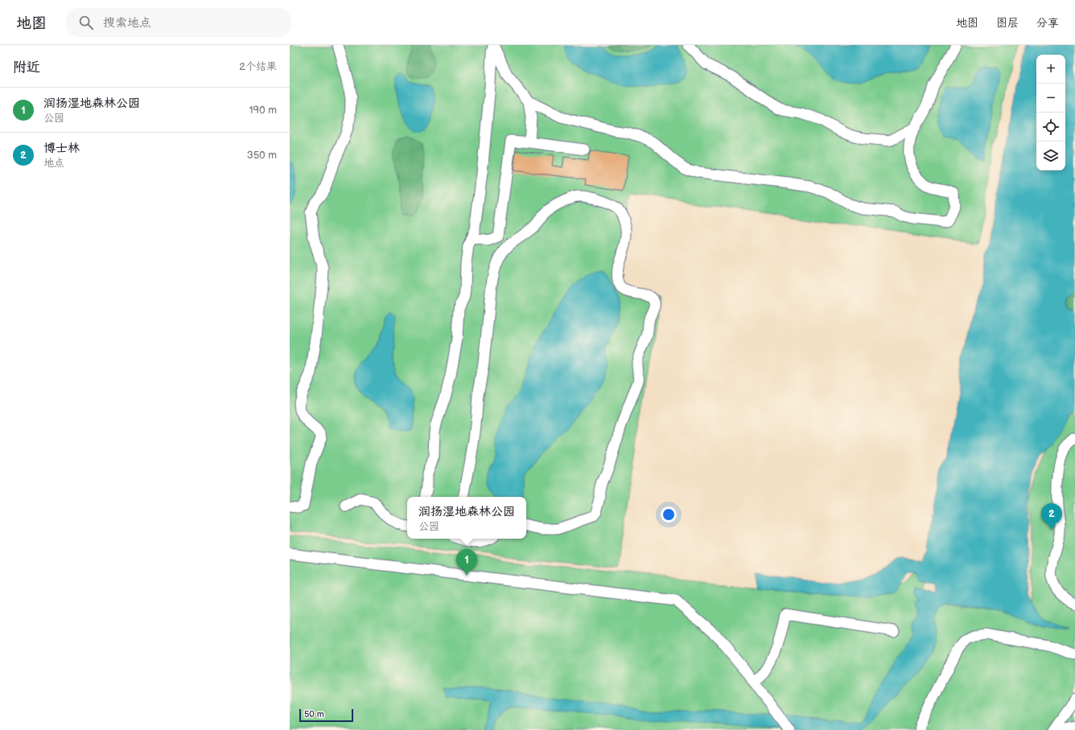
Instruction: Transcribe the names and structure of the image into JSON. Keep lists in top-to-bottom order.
{
  "scale_bar": "50 m",
  "page": {
    "header": "地图",
    "search": "搜索地点",
    "nav": ["地图", "图层", "分享"],
    "heading": ["附近", "2个结果"],
    "map_buttons": ["+", "−"],
    "list": [
      {
        "mark": "1",
        "name": "润扬湿地森林公园",
        "note": "公园",
        "value": "190 m"
      },
      {
        "mark": "2",
        "name": "博士林",
        "note": "地点",
        "value": "350 m"
      }
    ],
    "popup": ["润扬湿地森林公园", "公园"],
    "pins": ["2", "1"],
    "scale": "50 m"
  }
}
